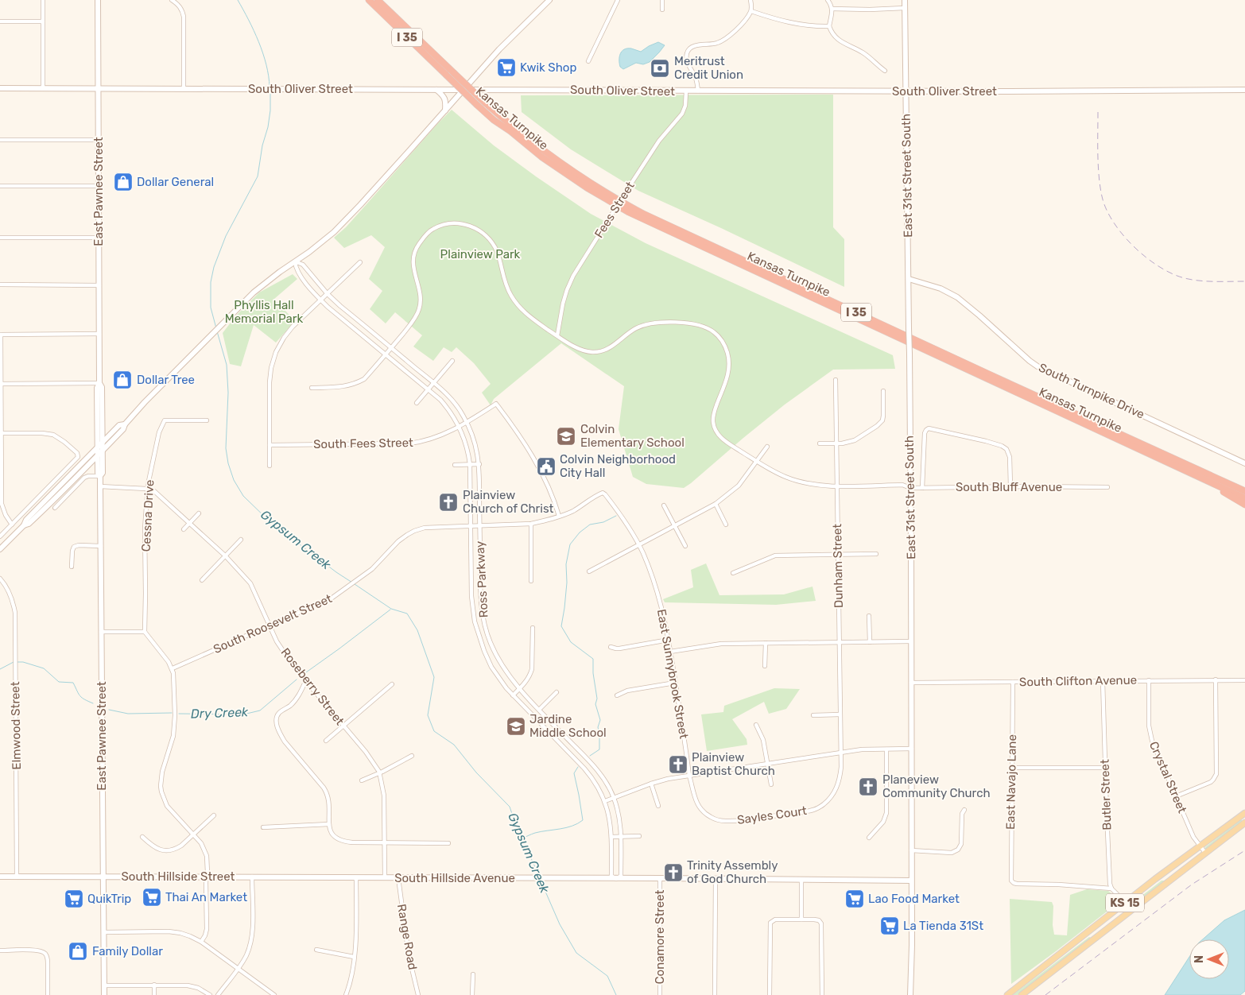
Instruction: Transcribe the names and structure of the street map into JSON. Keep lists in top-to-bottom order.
{
  "streets": {
    "highway": ["I 35", "Kansas Turnpike"],
    "main road": [
      "South Oliver Street",
      "East 31st Street South",
      "East Pawnee Street",
      "South Turnpike Drive",
      "South Hillside Street",
      "South Hillside Avenue",
      "KS 15"
    ],
    "street": [
      "Fees Street",
      "South Fees Street",
      "South Bluff Avenue",
      "Cessna Drive",
      "Dunham Street",
      "Ross Parkway",
      "South Roosevelt Street",
      "East Sunnybrook Street",
      "South Clifton Avenue",
      "Roseberry Street",
      "Elmwood Street",
      "Crystal Street",
      "East Navajo Lane",
      "Butler Street",
      "Sayles Court",
      "Range Road",
      "Conamore Street"
    ]
  },
  "crossings": [
    ["South Oliver Street", "East 31st Street South"],
    ["South Oliver Street", "East Pawnee Street"],
    ["South Oliver Street", "Fees Street"],
    ["East 31st Street South", "South Turnpike Drive"],
    ["East 31st Street South", "South Bluff Avenue"],
    ["East 31st Street South", "South Clifton Avenue"],
    ["East 31st Street South", "South Hillside Avenue"],
    ["East Pawnee Street", "Roseberry Street"],
    ["East Pawnee Street", "South Hillside Street"],
    ["Fees Street", "South Bluff Avenue"],
    ["South Fees Street", "Ross Parkway"],
    ["South Fees Street", "South Roosevelt Street"],
    ["South Bluff Avenue", "Dunham Street"],
    ["Cessna Drive", "Roseberry Street"],
    ["Dunham Street", "Sayles Court"],
    ["Ross Parkway", "South Roosevelt Street"],
    ["Ross Parkway", "South Hillside Avenue"],
    ["South Roosevelt Street", "East Sunnybrook Street"],
    ["South Roosevelt Street", "Roseberry Street"],
    ["East Sunnybrook Street", "Sayles Court"],
    ["South Clifton Avenue", "Crystal Street"],
    ["South Clifton Avenue", "East Navajo Lane"],
    ["South Clifton Avenue", "Butler Street"],
    ["Roseberry Street", "South Hillside Avenue"],
    ["Elmwood Street", "South Hillside Street"],
    ["Crystal Street", "KS 15"],
    ["East Navajo Lane", "Butler Street"],
    ["South Hillside Street", "South Hillside Avenue"],
    ["South Hillside Avenue", "Range Road"],
    ["South Hillside Avenue", "Conamore Street"]
  ],
  "water": ["Gypsum Creek", "Dry Creek"],
  "parks": ["Plainview Park", "Phyllis Hall Memorial Park"],
  "places": {
    "supermarket": [
      "Kwik Shop",
      "Thai An Market",
      "QuikTrip",
      "Lao Food Market",
      "La Tienda 31St"
    ],
    "bank": ["Meritrust Credit Union"],
    "shop": ["Dollar General", "Dollar Tree", "Family Dollar"],
    "school or university": ["Colvin Elementary School", "Jardine Middle School"],
    "public building": ["Colvin Neighborhood City Hall"],
    "church": [
      "Plainview Church of Christ",
      "Plainview Baptist Church",
      "Planeview Community Church",
      "Trinity Assembly of God Church"
    ]
  },
  "north": "left"
}
